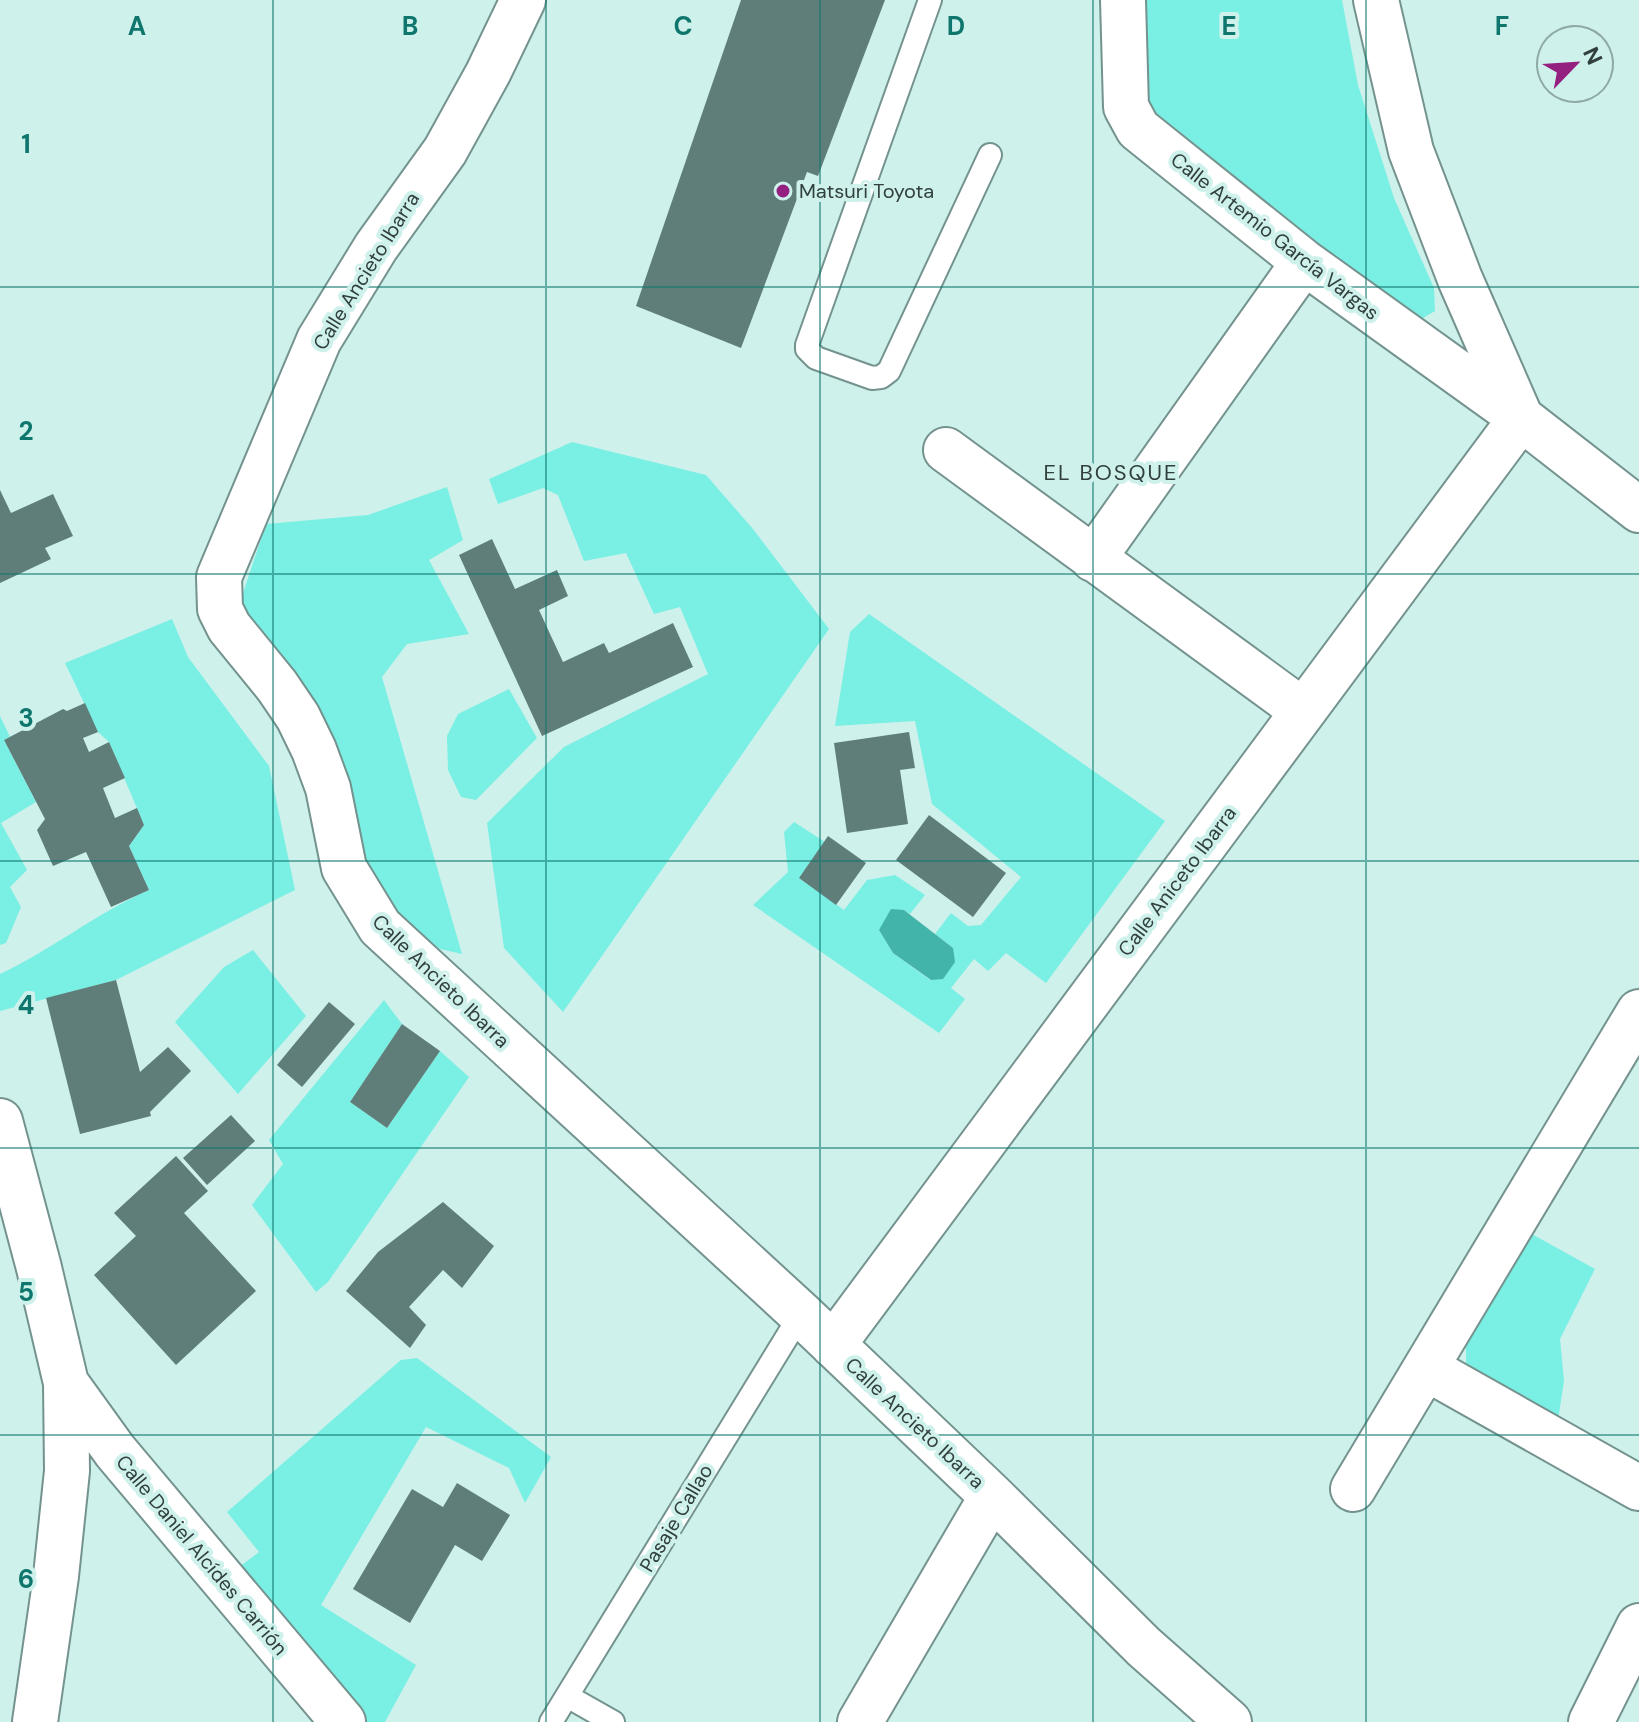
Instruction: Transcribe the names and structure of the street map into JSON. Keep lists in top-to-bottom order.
{
  "streets": {
    "street": [
      "Calle Artemio García Vargas",
      "Calle Ancieto Ibarra",
      "Calle Aniceto Ibarra",
      "Calle Daniel Alcídes Carrión"
    ],
    "lane": ["Pasaje Callao"]
  },
  "crossings": [
    ["Calle Artemio García Vargas", "Calle Aniceto Ibarra"],
    ["Calle Ancieto Ibarra", "Calle Aniceto Ibarra"],
    ["Calle Ancieto Ibarra", "Pasaje Callao"]
  ],
  "districts": ["EL BOSQUE"],
  "places": ["Matsuri Toyota"],
  "north": "top right",
  "grid": {
    "columns": [
      "A",
      "B",
      "C",
      "D",
      "E",
      "F"
    ],
    "rows": [
      "1",
      "2",
      "3",
      "4",
      "5",
      "6"
    ]
  }
}
